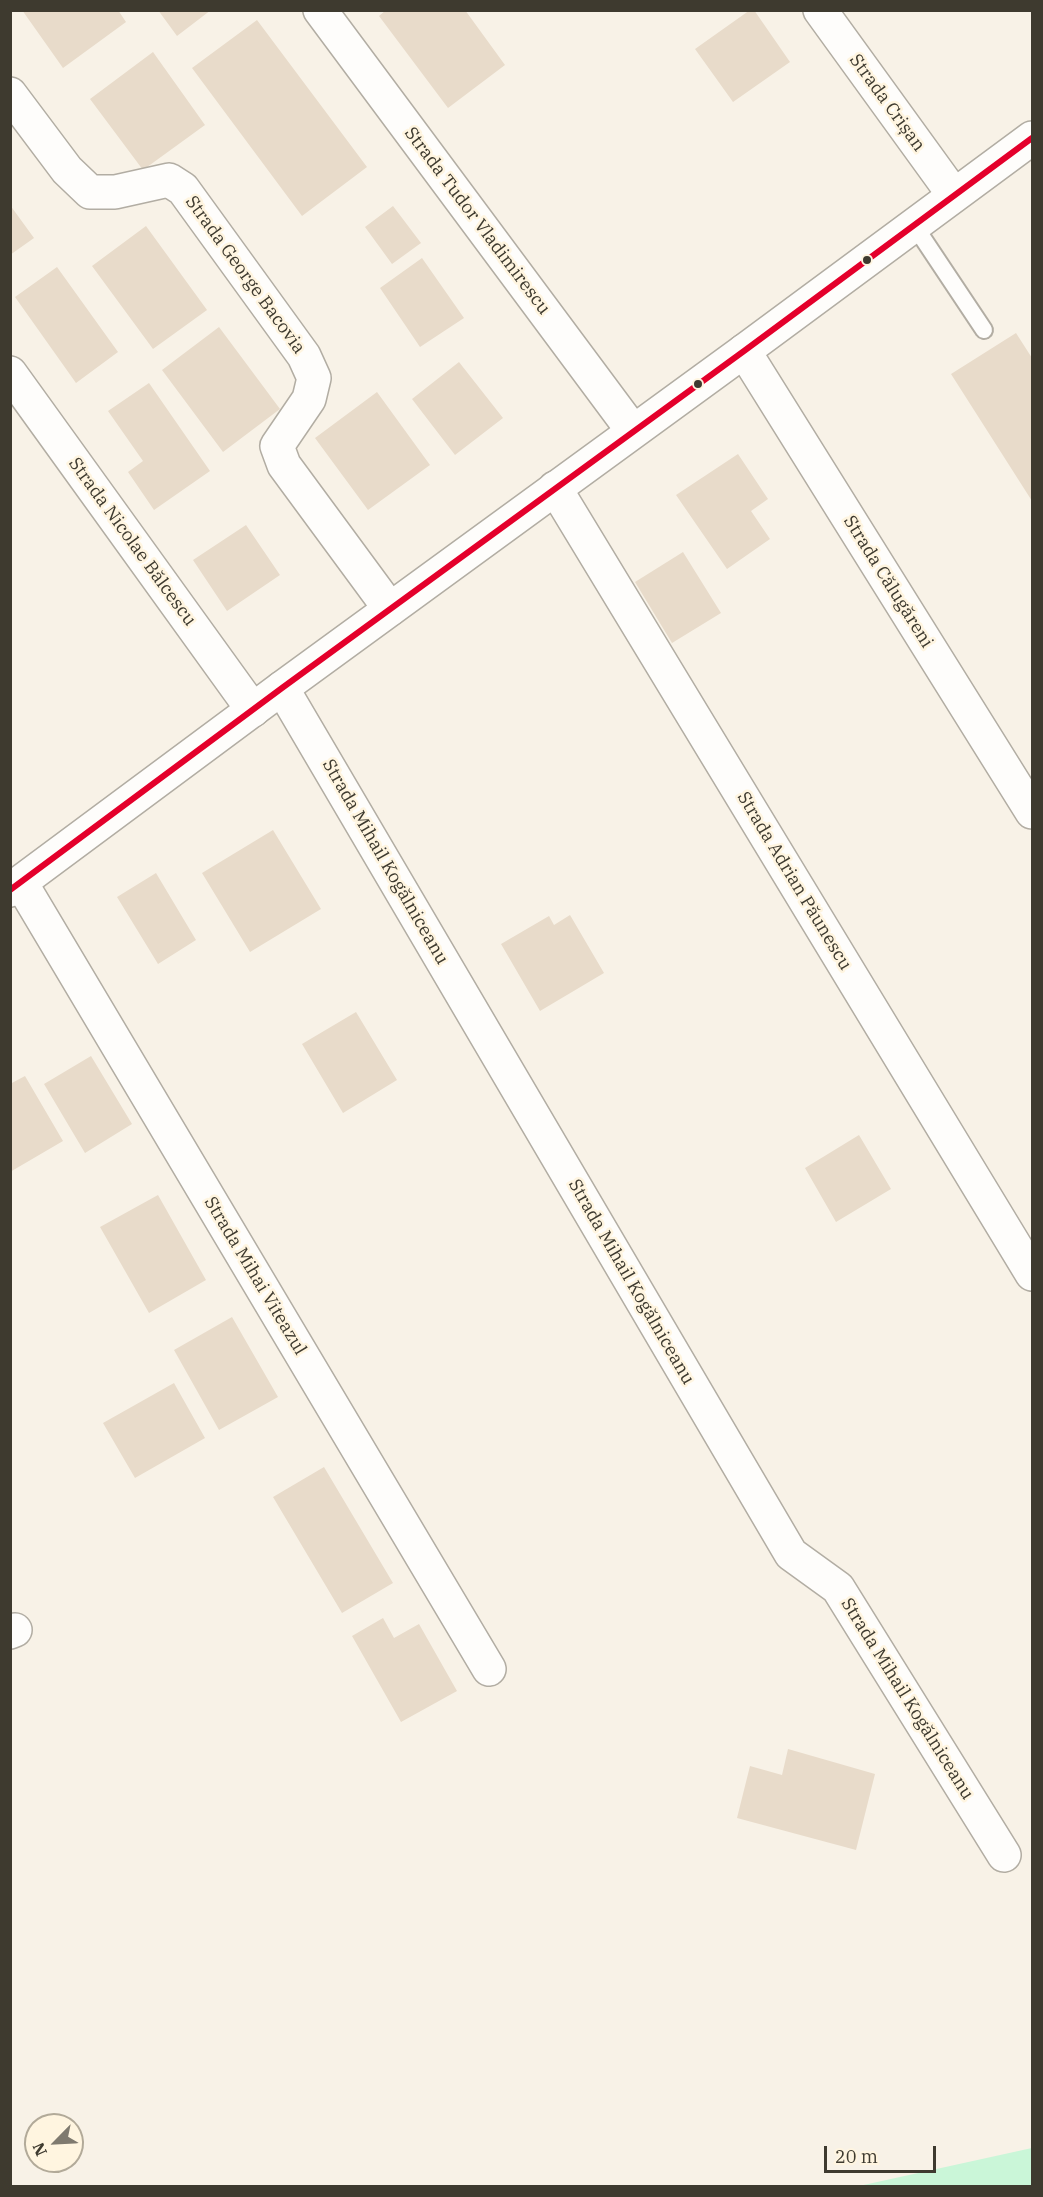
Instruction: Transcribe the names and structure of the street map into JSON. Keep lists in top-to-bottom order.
{
  "streets": {
    "street": [
      "Strada Crișan",
      "Strada Tudor Vladimirescu",
      "Strada George Bacovia",
      "Strada Nicolae Bălcescu",
      "Strada Călugăreni",
      "Strada Mihail Kogălniceanu",
      "Strada Adrian Păunescu",
      "Strada Mihai Viteazul"
    ]
  },
  "crossings": [
    ["Strada Crișan", "Strada Mihai Viteazul"],
    ["Strada Tudor Vladimirescu", "Strada Mihai Viteazul"],
    ["Strada George Bacovia", "Strada Mihai Viteazul"],
    ["Strada Nicolae Bălcescu", "Strada Mihai Viteazul"],
    ["Strada Călugăreni", "Strada Mihai Viteazul"],
    ["Strada Mihail Kogălniceanu", "Strada Mihai Viteazul"],
    ["Strada Adrian Păunescu", "Strada Mihai Viteazul"]
  ],
  "scale_bar": "20 m",
  "north": "bottom left"
}
